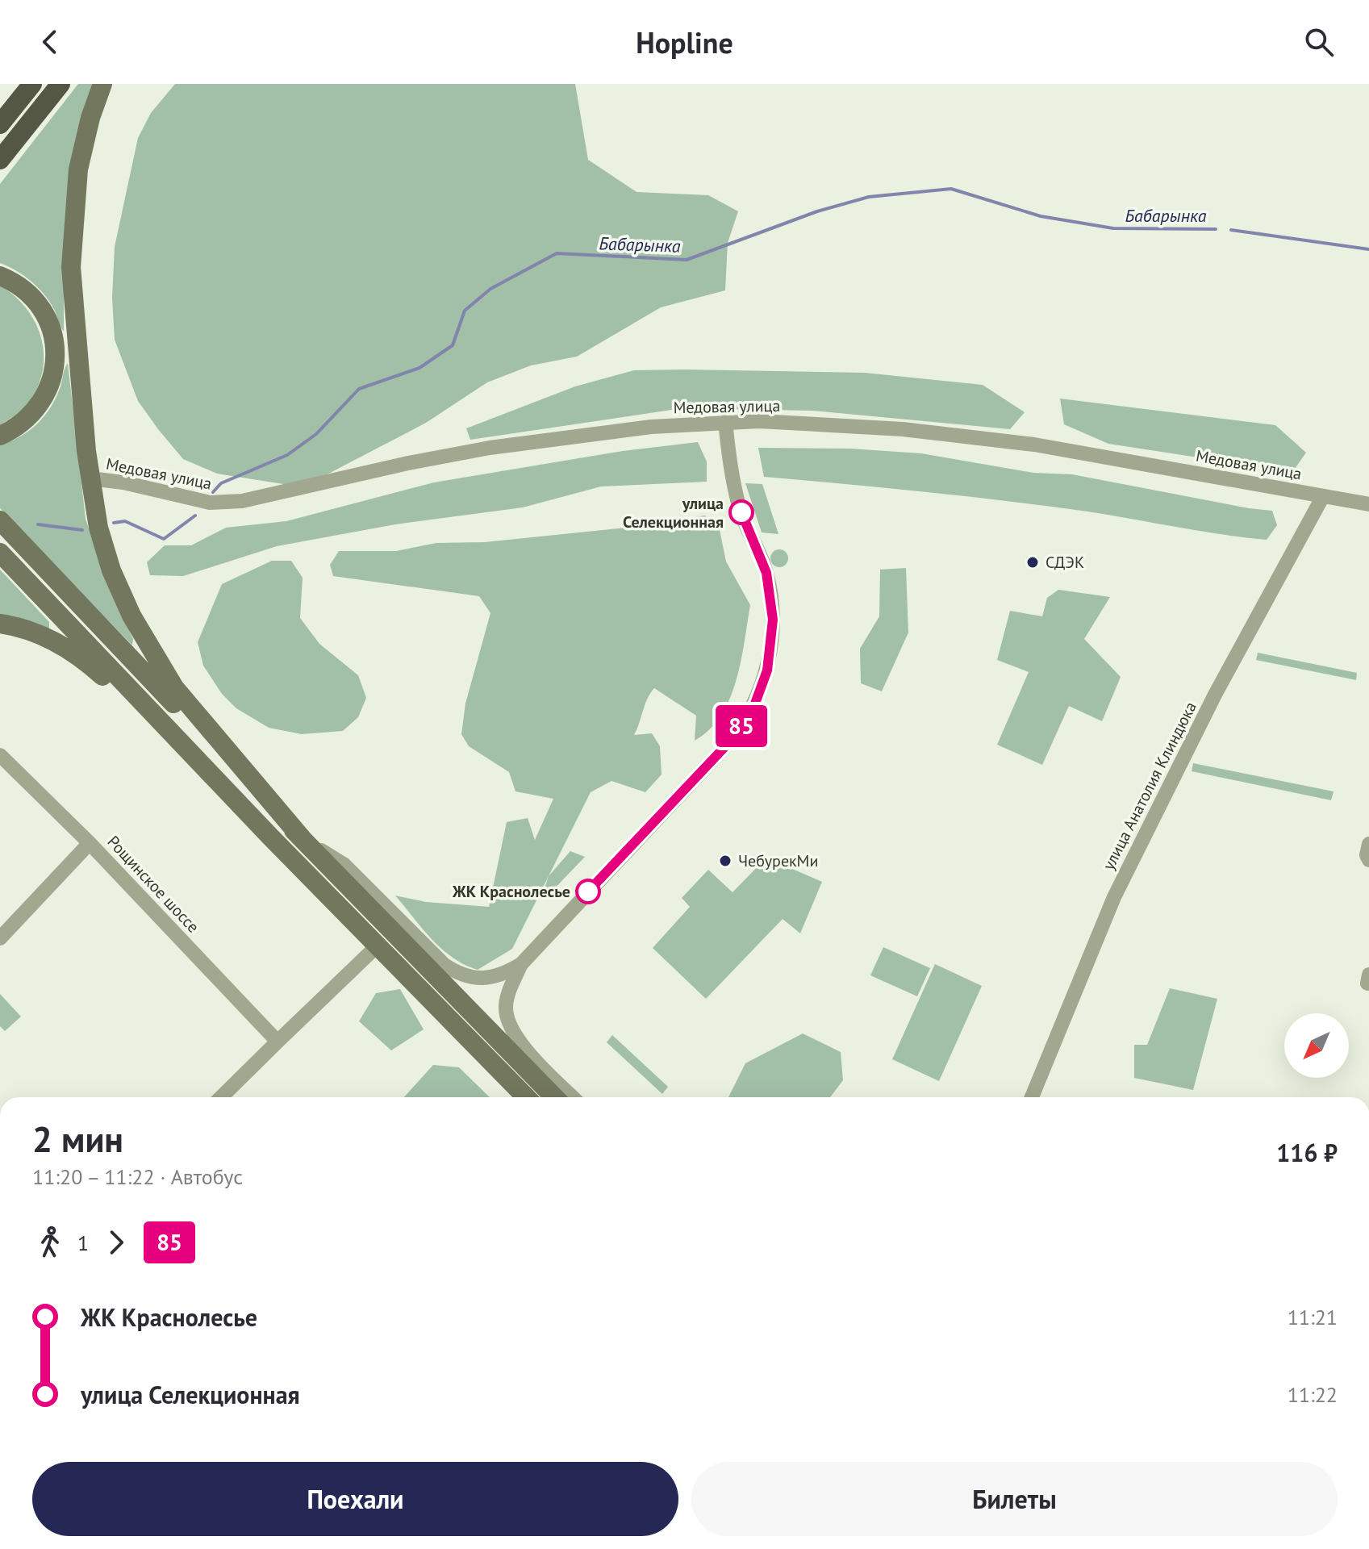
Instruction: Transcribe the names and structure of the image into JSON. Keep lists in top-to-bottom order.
{
  "streets": {
    "street": ["Медовая улица", "улица Анатолия Клиндюка", "Рощинское шоссе"]
  },
  "crossings": [
    ["Медовая улица", "улица Анатолия Клиндюка"]
  ],
  "water": ["Бабарынка"],
  "places": [
    "улица Селекционная",
    "СДЭК",
    "ЧебурекМи",
    "ЖК Краснолесье"
  ],
  "lines": ["bus line 85"],
  "north": "bottom left",
  "page": {
    "header": "Hopline",
    "on_map": "85",
    "heading": ["2 мин", "11:20 – 11:22 · Автобус", "116 ₽"],
    "legs": ["1", "85"],
    "list": [
      {
        "name": "ЖК Краснолесье",
        "value": "11:21"
      },
      {
        "name": "улица Селекционная",
        "value": "11:22"
      }
    ],
    "buttons": ["Поехали", "Билеты"]
  }
}
